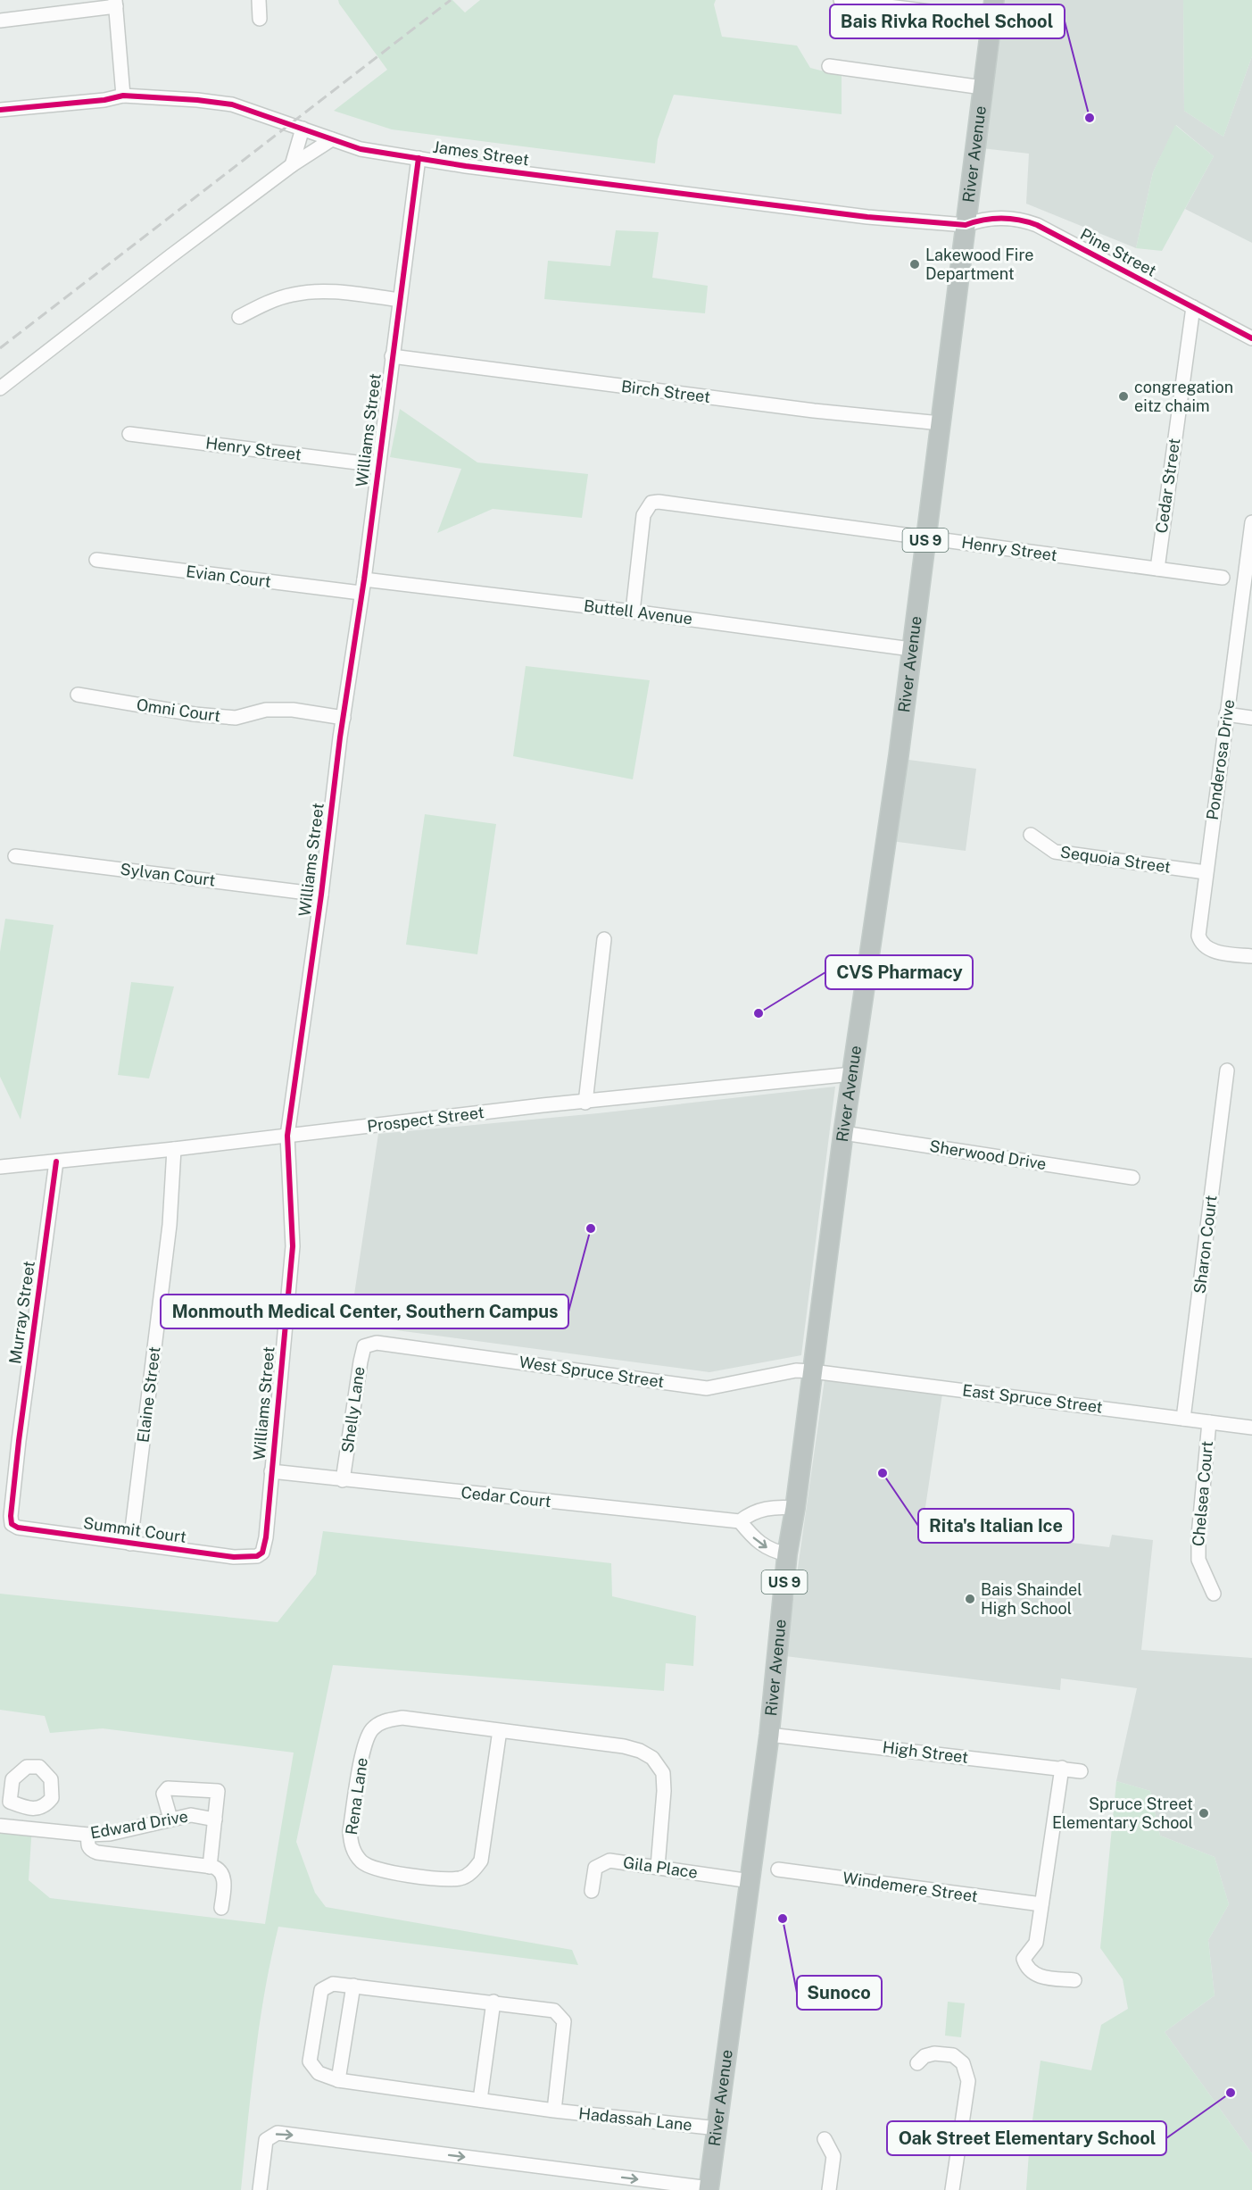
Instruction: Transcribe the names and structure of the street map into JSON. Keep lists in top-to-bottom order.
{
  "streets": {
    "highway": ["River Avenue", "US 9"],
    "street": [
      "James Street",
      "Pine Street",
      "Birch Street",
      "Williams Street",
      "Henry Street",
      "Cedar Street",
      "Evian Court",
      "Buttell Avenue",
      "Omni Court",
      "Ponderosa Drive",
      "Sequoia Street",
      "Sylvan Court",
      "Prospect Street",
      "Sherwood Drive",
      "Sharon Court",
      "Murray Street",
      "West Spruce Street",
      "Elaine Street",
      "East Spruce Street",
      "Shelly Lane",
      "Chelsea Court",
      "Cedar Court",
      "Summit Court",
      "High Street",
      "Rena Lane",
      "Edward Drive",
      "Gila Place",
      "Windemere Street",
      "Hadassah Lane"
    ]
  },
  "crossings": [
    ["James Street", "River Avenue"],
    ["James Street", "Pine Street"],
    ["James Street", "Williams Street"],
    ["River Avenue", "Pine Street"],
    ["River Avenue", "Birch Street"],
    ["River Avenue", "Henry Street"],
    ["River Avenue", "Buttell Avenue"],
    ["River Avenue", "Prospect Street"],
    ["River Avenue", "Sherwood Drive"],
    ["River Avenue", "West Spruce Street"],
    ["River Avenue", "East Spruce Street"],
    ["River Avenue", "High Street"],
    ["River Avenue", "Gila Place"],
    ["River Avenue", "Hadassah Lane"],
    ["Pine Street", "Cedar Street"],
    ["Birch Street", "Williams Street"],
    ["Williams Street", "Henry Street"],
    ["Williams Street", "Evian Court"],
    ["Williams Street", "Buttell Avenue"],
    ["Williams Street", "Omni Court"],
    ["Williams Street", "Sylvan Court"],
    ["Williams Street", "Prospect Street"],
    ["Williams Street", "Cedar Court"],
    ["Williams Street", "Summit Court"],
    ["Henry Street", "Cedar Street"],
    ["Henry Street", "Buttell Avenue"],
    ["Evian Court", "Buttell Avenue"],
    ["Ponderosa Drive", "Sequoia Street"],
    ["Prospect Street", "Murray Street"],
    ["Prospect Street", "Elaine Street"],
    ["Sharon Court", "East Spruce Street"],
    ["Murray Street", "Summit Court"],
    ["West Spruce Street", "East Spruce Street"],
    ["West Spruce Street", "Shelly Lane"],
    ["Elaine Street", "Summit Court"],
    ["East Spruce Street", "Chelsea Court"],
    ["Shelly Lane", "Cedar Court"],
    ["Rena Lane", "Gila Place"]
  ],
  "places": [
    "Bais Rivka Rochel School",
    "Lakewood Fire Department",
    "congregation eitz chaim",
    "CVS Pharmacy",
    "Monmouth Medical Center, Southern Campus",
    "Rita's Italian Ice",
    "Bais Shaindel High School",
    "Spruce Street Elementary School",
    "Sunoco",
    "Oak Street Elementary School"
  ]
}
